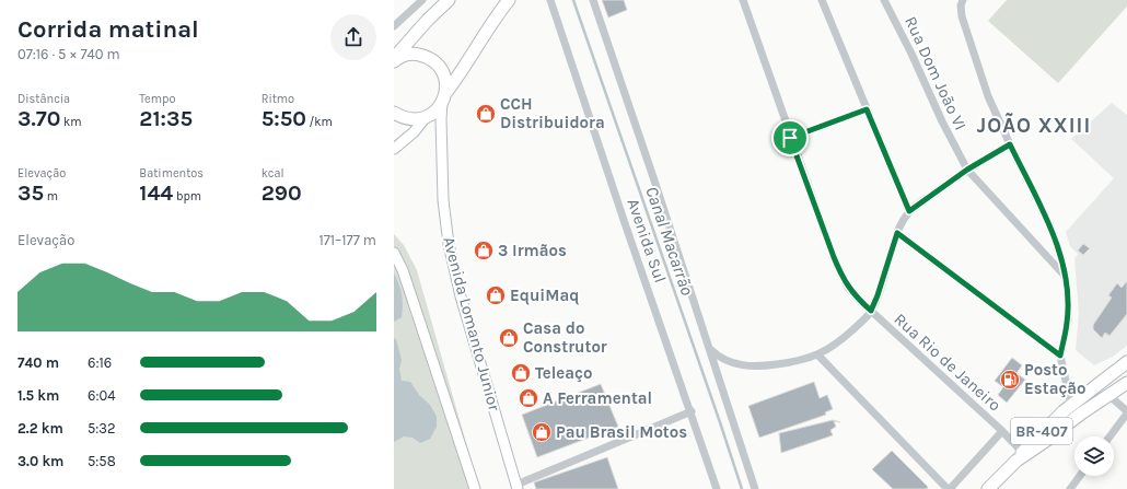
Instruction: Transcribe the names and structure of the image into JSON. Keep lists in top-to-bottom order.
{
  "streets": {
    "highway": ["BR-407"],
    "main road": ["Avenida Lomanto Junior"],
    "street": ["Rua Dom João VI", "Avenida Sul", "Rua Rio de Janeiro"]
  },
  "crossings": [
    ["Rua Rio de Janeiro", "BR-407"]
  ],
  "districts": ["JOÃO XXIII"],
  "water": ["Canal Macarrão"],
  "places": {
    "shop": [
      "CCH Distribuidora",
      "3 Irmãos",
      "EquiMaq",
      "Casa do Construtor",
      "Teleaço",
      "A Ferramental",
      "Pau Brasil Motos"
    ],
    "fuel station": ["Posto Estação"]
  },
  "page": {
    "heading": ["Corrida matinal", "07:16 · 5 × 740 m"],
    "stats": [
      ["Distância", "3.70 km"],
      ["Tempo", "21:35"],
      ["Ritmo", "5:50 /km"],
      ["Elevação", "35 m"],
      ["Batimentos", "144 bpm"],
      ["kcal", "290"]
    ],
    "chart": ["Elevação", "171–177 m"],
    "list": [
      {
        "name": "740 m",
        "note": "6:16"
      },
      {
        "name": "1.5 km",
        "note": "6:04"
      },
      {
        "name": "2.2 km",
        "note": "5:32"
      },
      {
        "name": "3.0 km",
        "note": "5:58"
      }
    ]
  }
}
